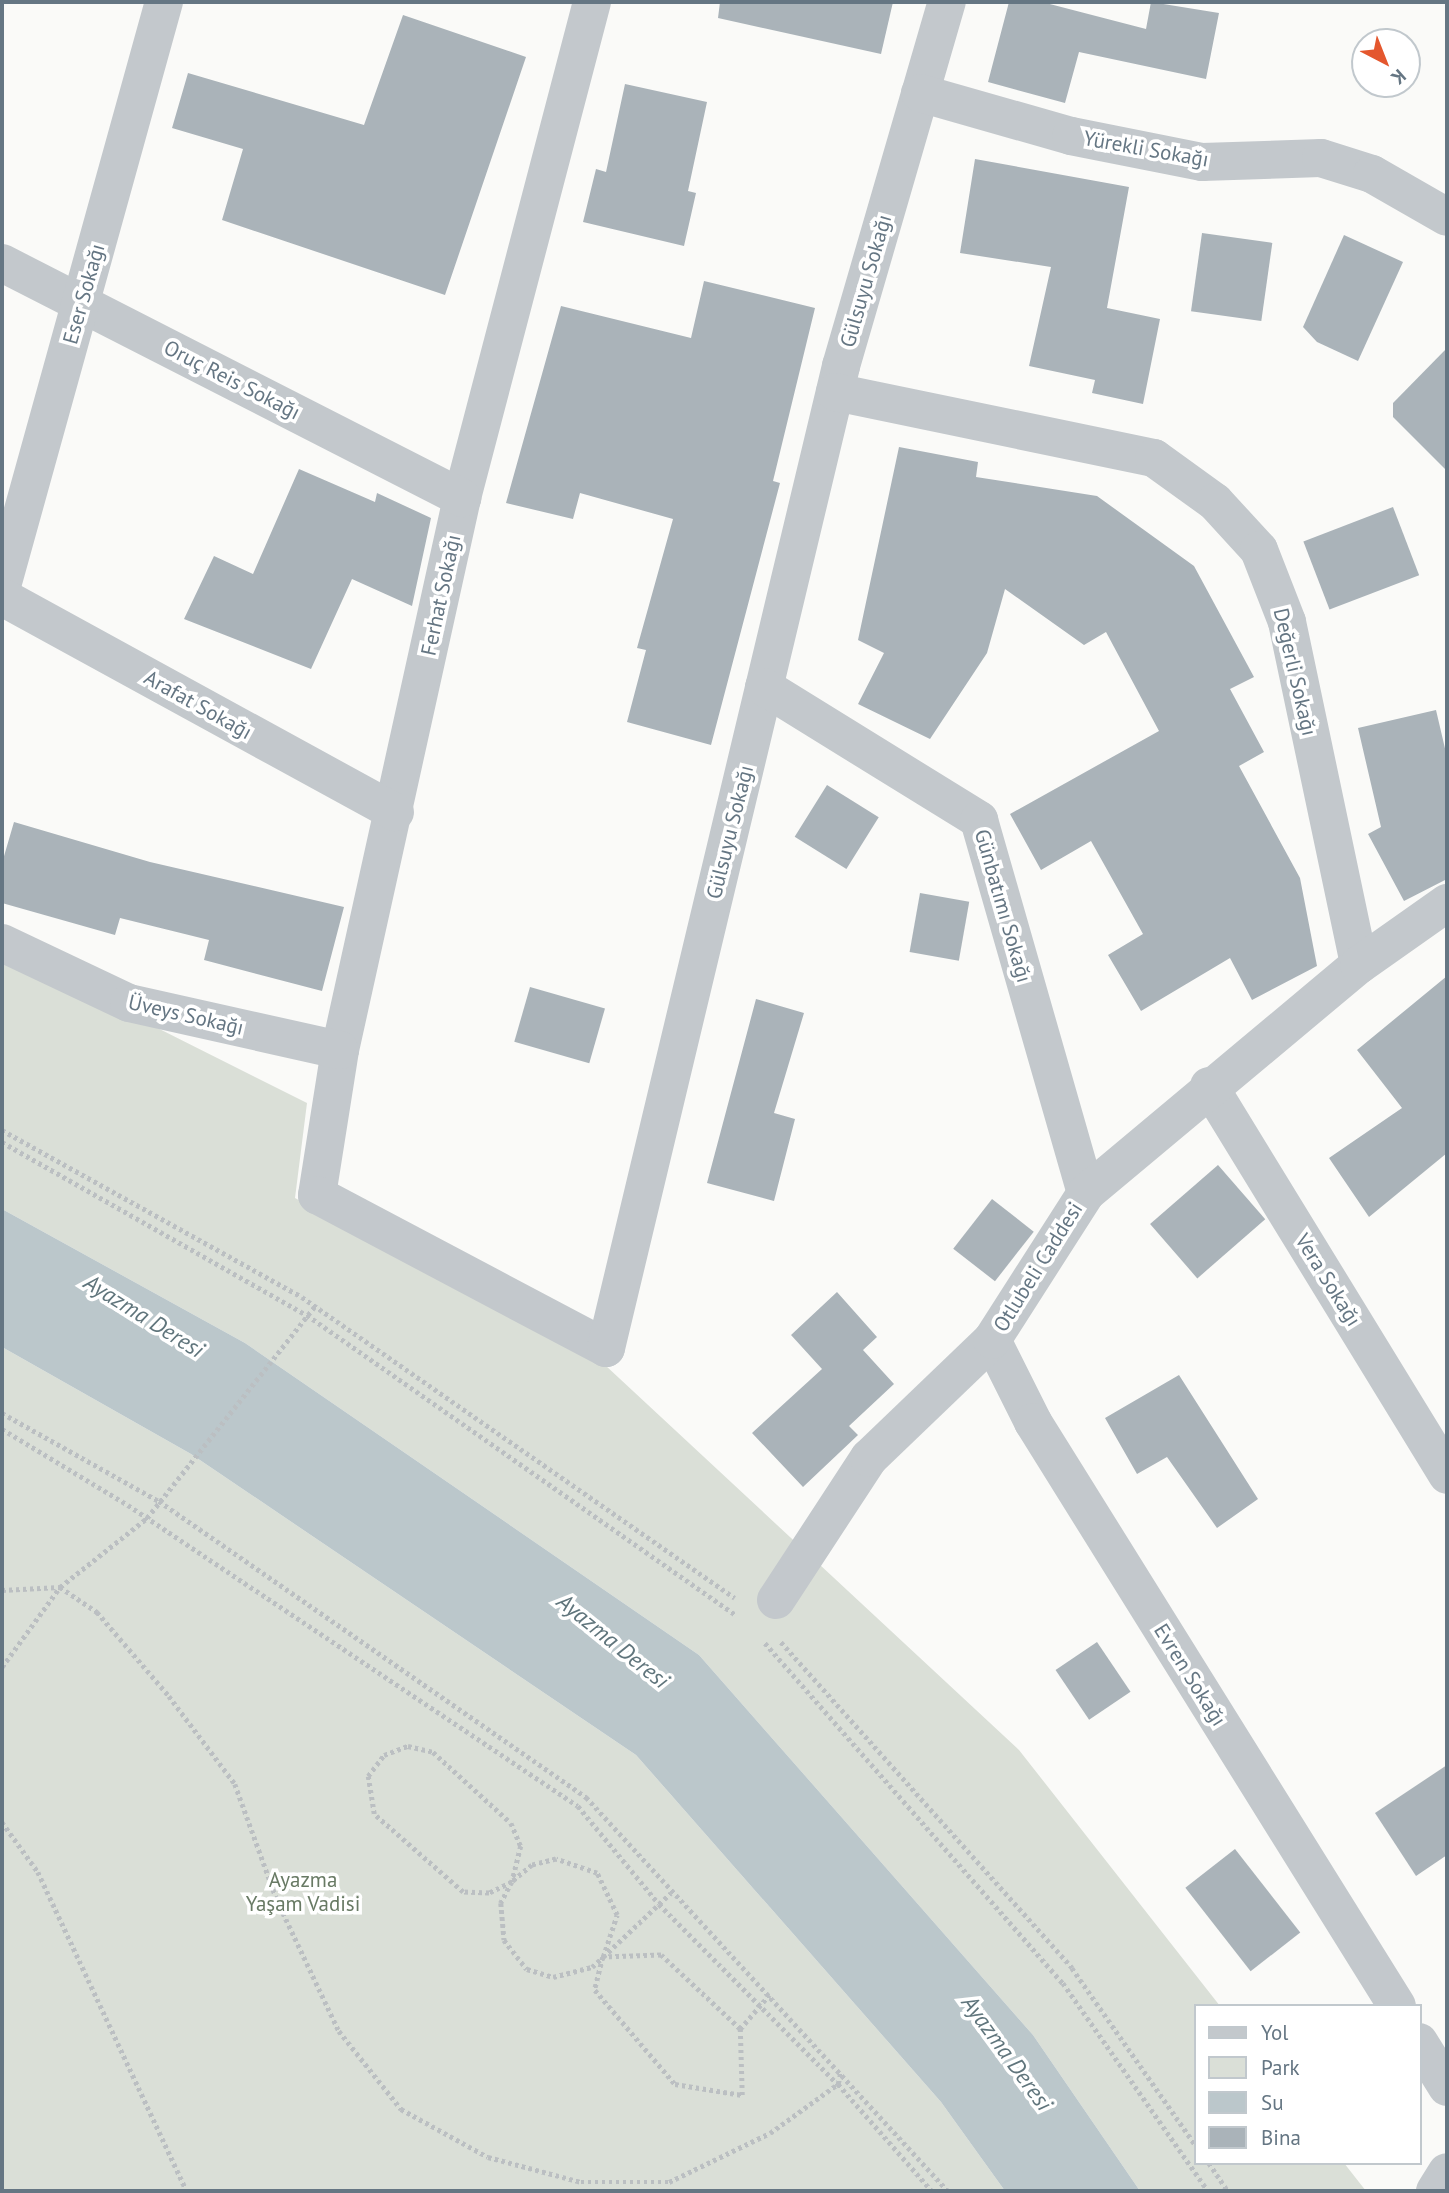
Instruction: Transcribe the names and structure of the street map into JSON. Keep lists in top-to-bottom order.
{
  "streets": {
    "street": [
      "Yürekli Sokağı",
      "Gülsuyu Sokağı",
      "Eser Sokağı",
      "Oruç Reis Sokağı",
      "Ferhat Sokağı",
      "Değerli Sokağı",
      "Arafat Sokağı",
      "Günbatımı Sokağı",
      "Üveys Sokağı",
      "Otlubeli Caddesi",
      "Vera Sokağı",
      "Evren Sokağı"
    ]
  },
  "crossings": [
    ["Yürekli Sokağı", "Gülsuyu Sokağı"],
    ["Gülsuyu Sokağı", "Ferhat Sokağı"],
    ["Gülsuyu Sokağı", "Değerli Sokağı"],
    ["Gülsuyu Sokağı", "Günbatımı Sokağı"],
    ["Eser Sokağı", "Oruç Reis Sokağı"],
    ["Oruç Reis Sokağı", "Ferhat Sokağı"],
    ["Ferhat Sokağı", "Arafat Sokağı"],
    ["Ferhat Sokağı", "Üveys Sokağı"],
    ["Değerli Sokağı", "Otlubeli Caddesi"],
    ["Günbatımı Sokağı", "Otlubeli Caddesi"],
    ["Otlubeli Caddesi", "Vera Sokağı"],
    ["Otlubeli Caddesi", "Evren Sokağı"]
  ],
  "water": ["Ayazma Deresi"],
  "parks": ["Ayazma Yaşam Vadisi"],
  "legend": [
    "Yol",
    "Park",
    "Su",
    "Bina"
  ],
  "north": "bottom right"
}
